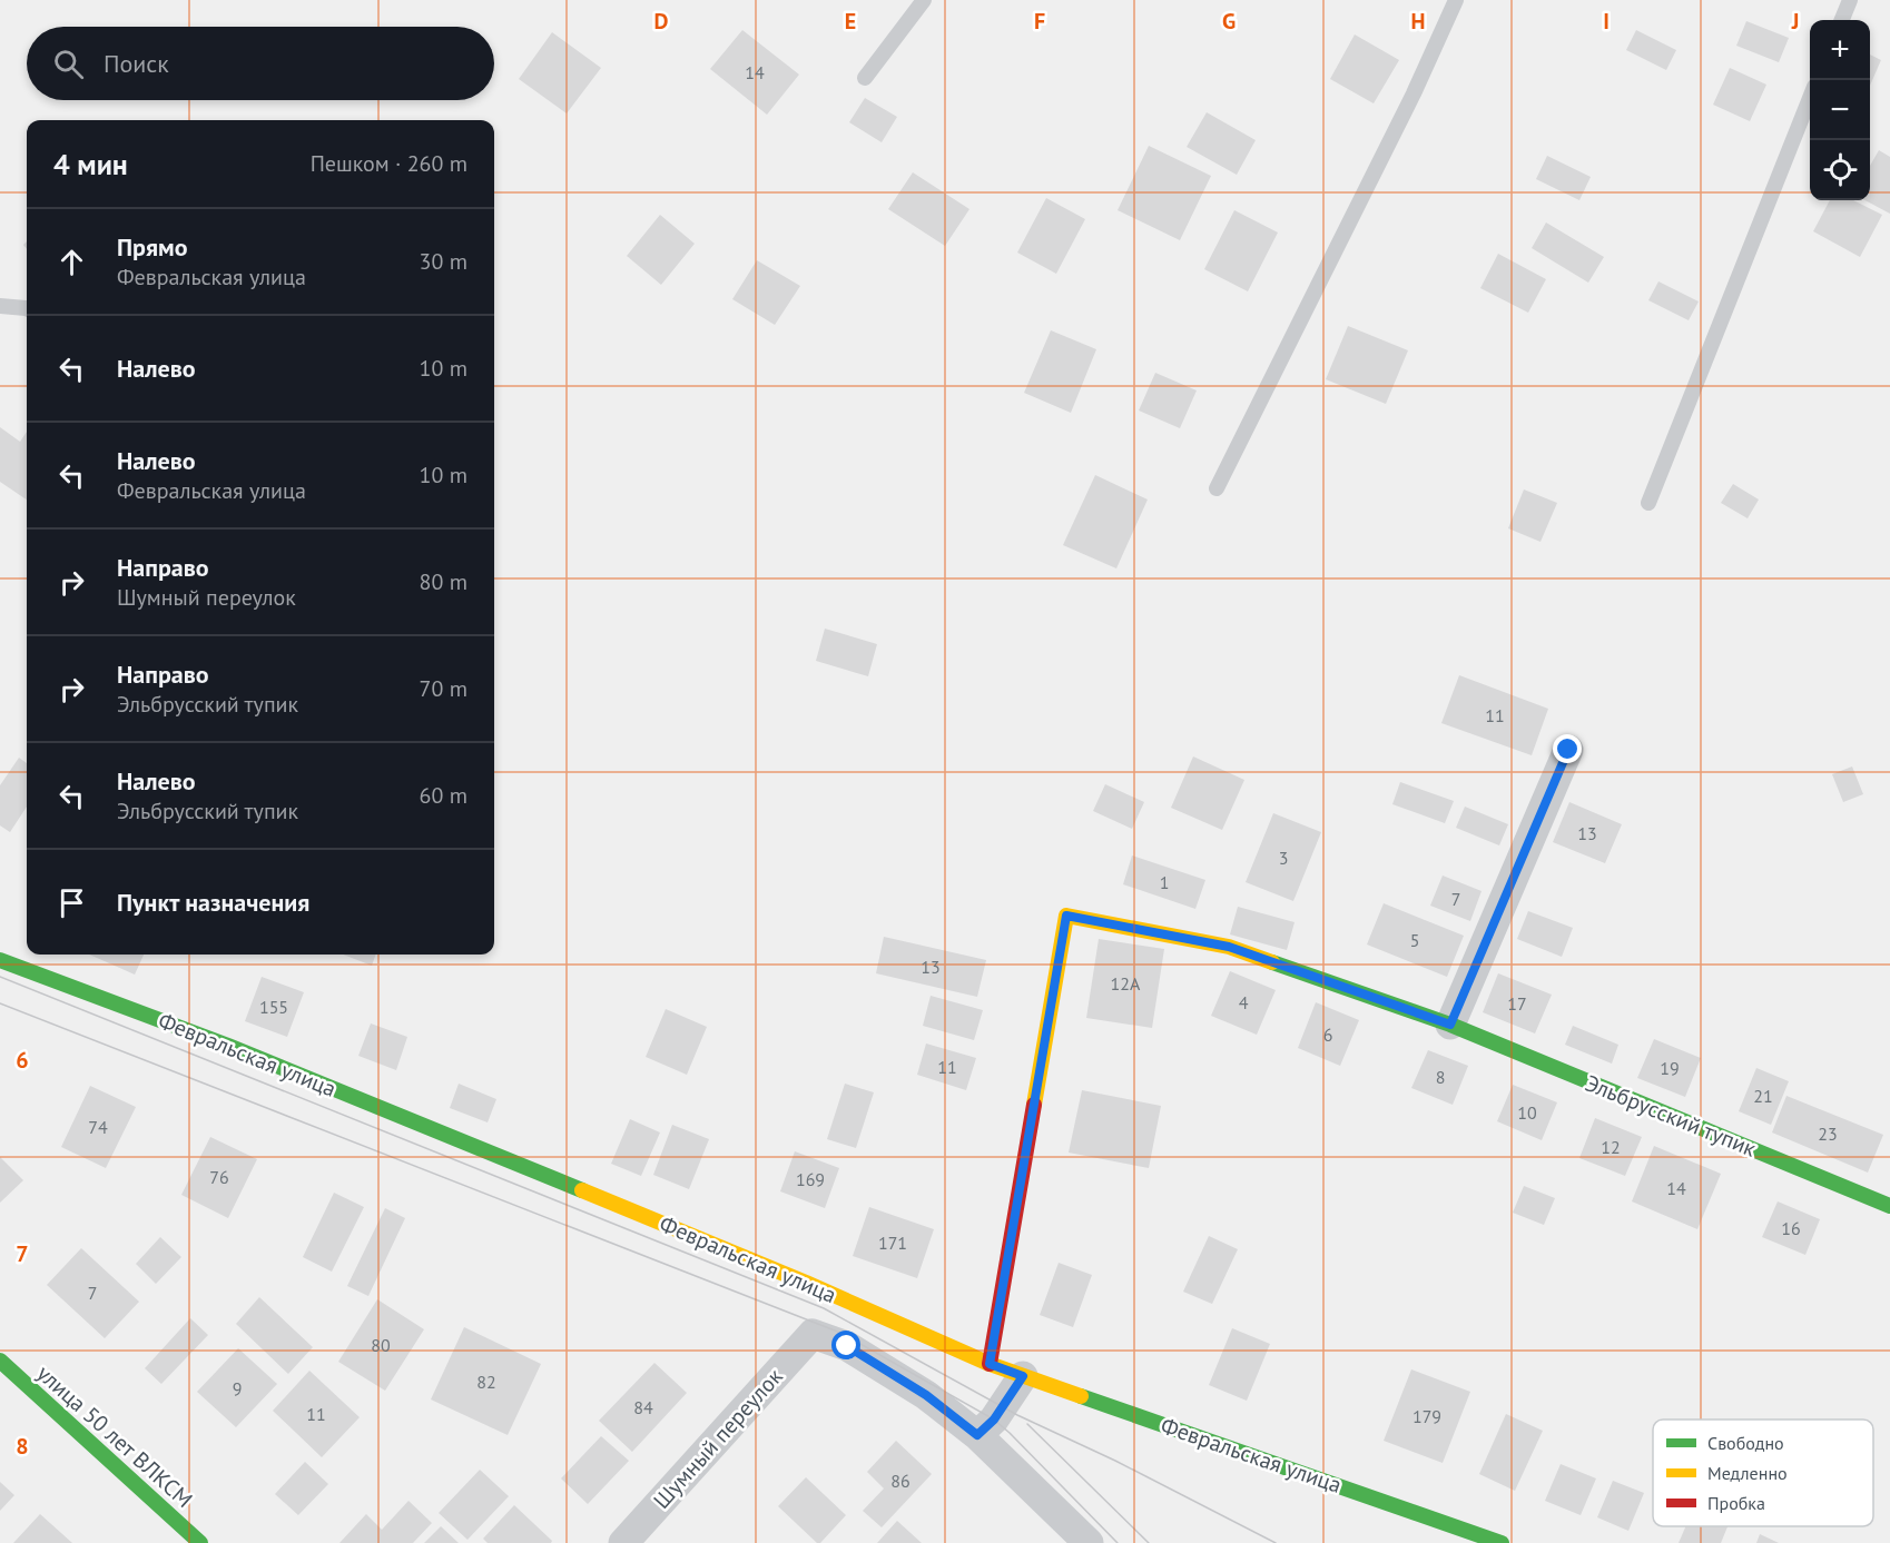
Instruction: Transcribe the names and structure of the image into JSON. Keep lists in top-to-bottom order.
{
  "streets": {
    "street": [
      "Февральская улица",
      "Эльбрусский тупик",
      "улица 50 лет ВЛКСМ",
      "Шумный переулок"
    ]
  },
  "crossings": [
    ["Февральская улица", "Эльбрусский тупик"],
    ["Февральская улица", "Шумный переулок"]
  ],
  "house_numbers": [
    "14",
    "11",
    "13",
    "3",
    "1",
    "7",
    "5",
    "13",
    "12А",
    "4",
    "17",
    "155",
    "6",
    "11",
    "19",
    "8",
    "21",
    "10",
    "74",
    "23",
    "12",
    "76",
    "169",
    "14",
    "16",
    "171",
    "7",
    "80",
    "82",
    "9",
    "84",
    "11",
    "179",
    "86"
  ],
  "legend": ["Свободно", "Медленно", "Пробка"],
  "page": {
    "map_buttons": ["+", "−"],
    "search": "Поиск",
    "heading": ["4 мин", "Пешком · 260 m"],
    "list": [
      ["Прямо", "Февральская улица", "30 m"],
      ["Налево", "10 m"],
      ["Налево", "Февральская улица", "10 m"],
      ["Направо", "Шумный переулок", "80 m"],
      ["Направо", "Эльбрусский тупик", "70 m"],
      ["Налево", "Эльбрусский тупик", "60 m"],
      "Пункт назначения"
    ]
  },
  "grid": {
    "columns": [
      "D",
      "E",
      "F",
      "G",
      "H",
      "I",
      "J"
    ],
    "rows": ["6", "7", "8"]
  }
}
